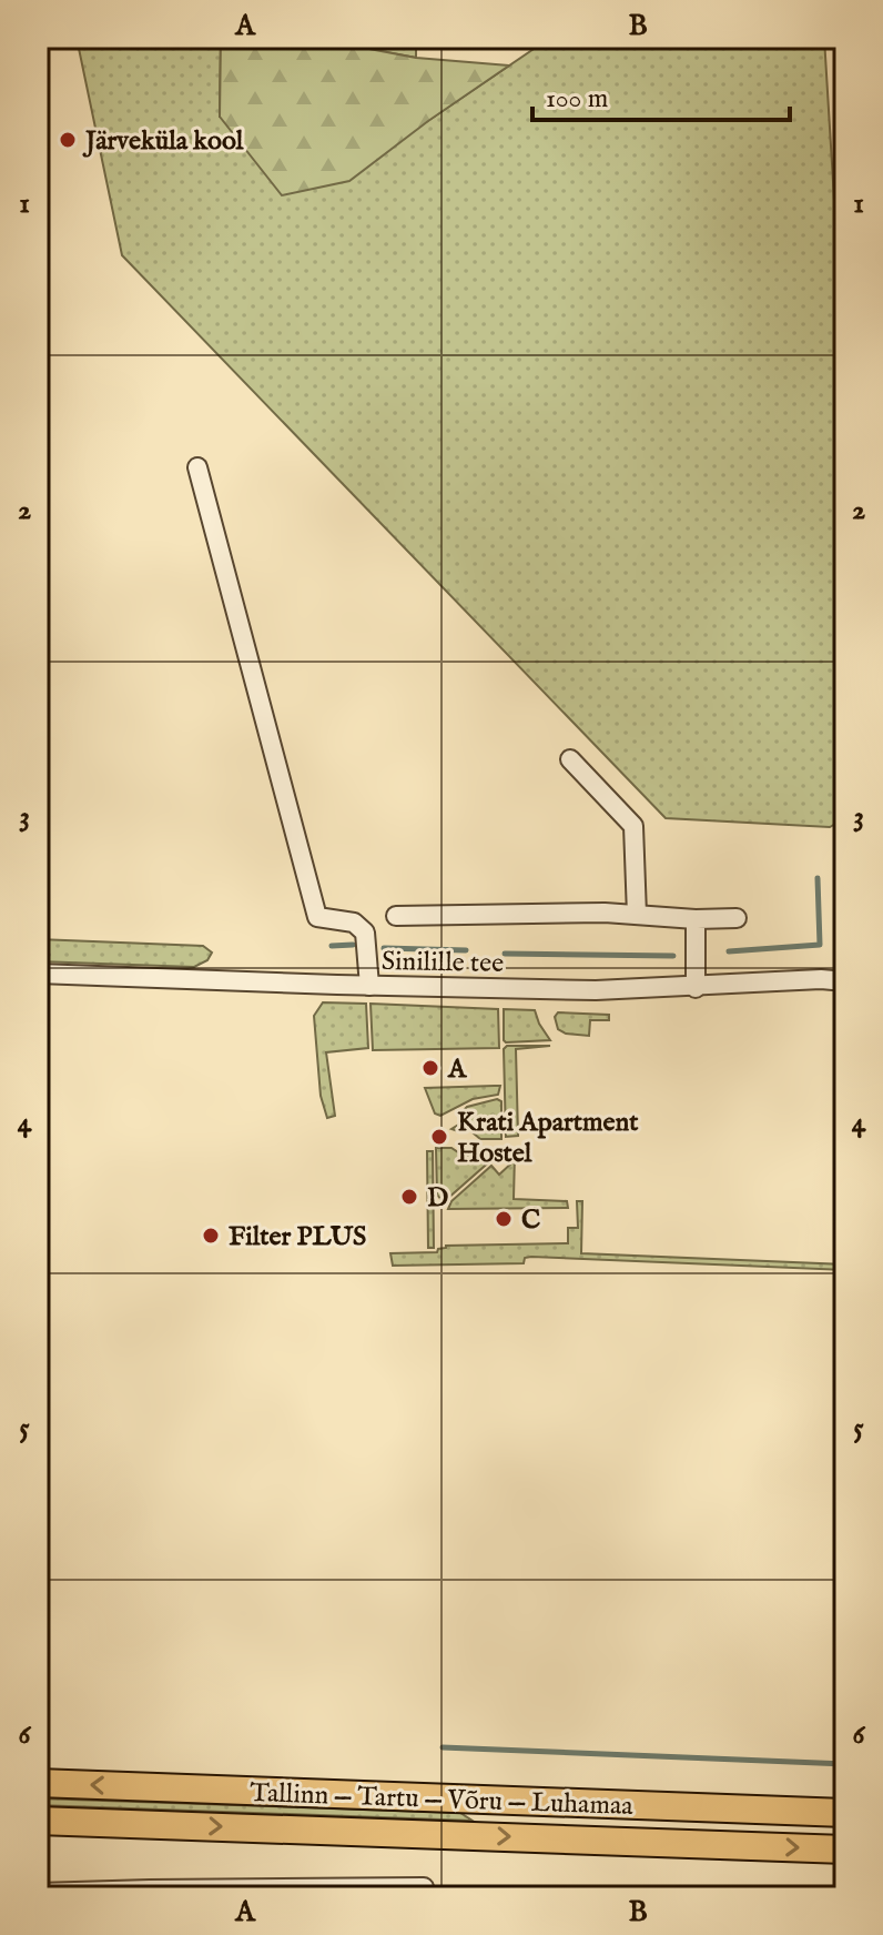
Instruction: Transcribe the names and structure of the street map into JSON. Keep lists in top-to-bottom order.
{
  "streets": {
    "highway": ["Tallinn — Tartu — Võru — Luhamaa"],
    "street": ["Sinilille tee"]
  },
  "places": [
    "Järveküla kool",
    "A",
    "Krati Apartment Hostel",
    "D",
    "C",
    "Filter PLUS"
  ],
  "scale_bar": "100 m",
  "grid": {
    "columns": ["A", "B"],
    "rows": [
      "1",
      "2",
      "3",
      "4",
      "5",
      "6"
    ]
  }
}
